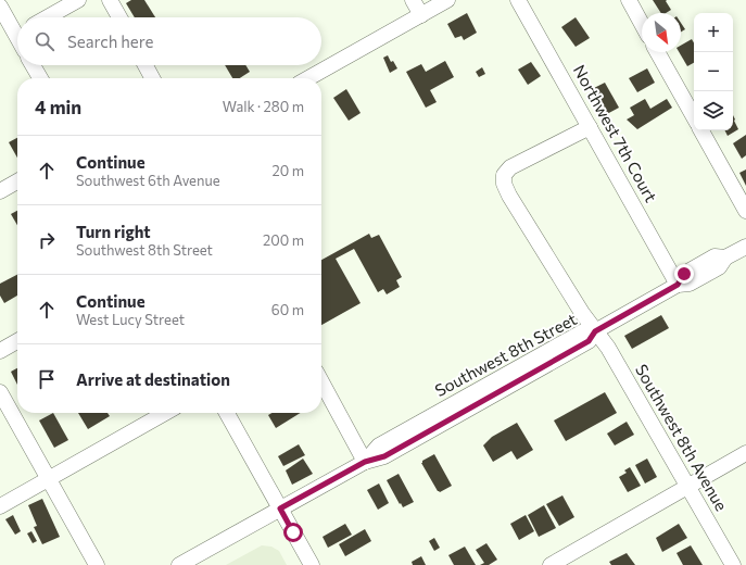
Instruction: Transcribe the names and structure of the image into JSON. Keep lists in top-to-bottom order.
{
  "streets": {
    "street": ["Northwest 7th Court", "Southwest 8th Street", "Southwest 8th Avenue"]
  },
  "crossings": [
    ["Northwest 7th Court", "Southwest 8th Street"],
    ["Northwest 7th Court", "Southwest 8th Avenue"],
    ["Southwest 8th Street", "Southwest 8th Avenue"]
  ],
  "north": "bottom right",
  "page": {
    "map_buttons": ["+", "−"],
    "search": "Search here",
    "heading": ["4 min", "Walk · 280 m"],
    "list": [
      ["Continue", "Southwest 6th Avenue", "20 m"],
      ["Turn right", "Southwest 8th Street", "200 m"],
      ["Continue", "West Lucy Street", "60 m"],
      "Arrive at destination"
    ]
  }
}
